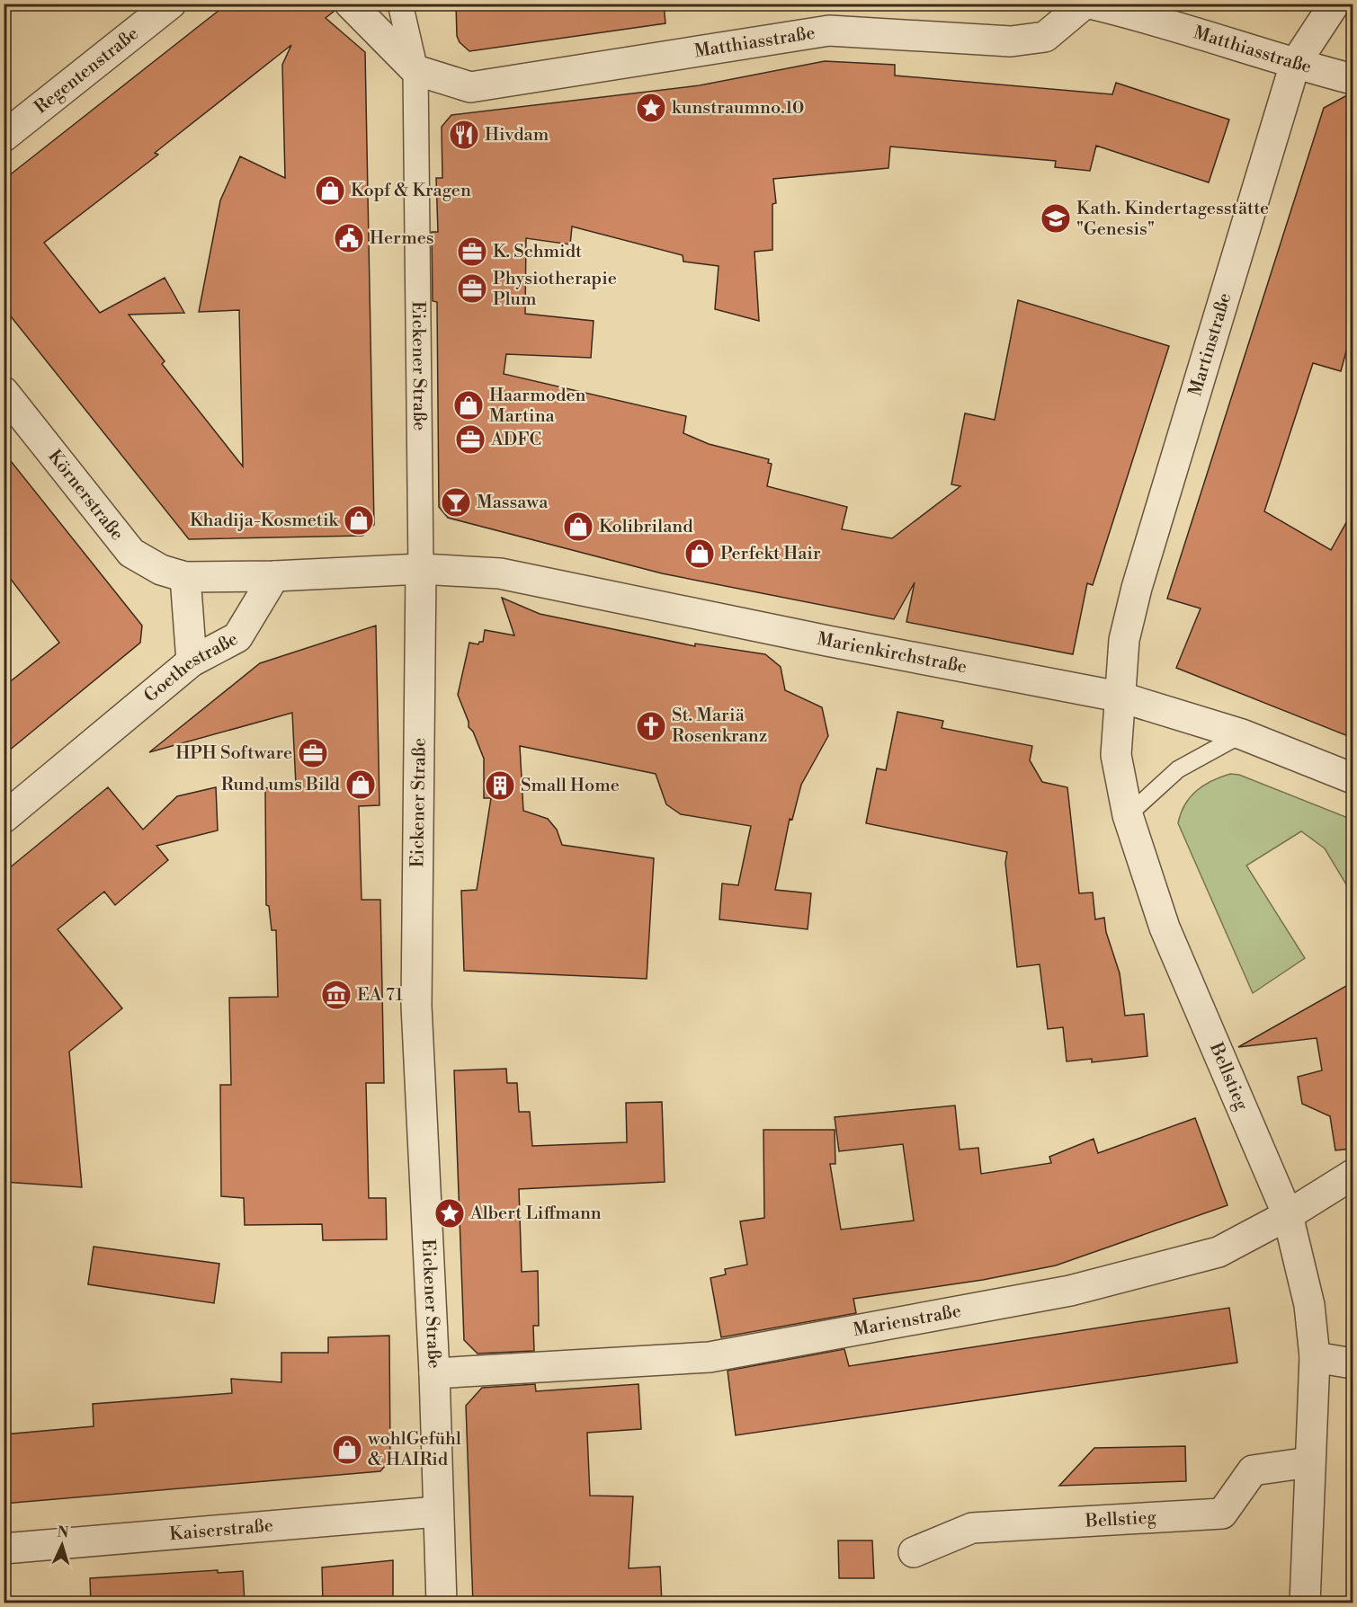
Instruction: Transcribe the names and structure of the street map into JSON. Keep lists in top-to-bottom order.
{
  "streets": {
    "street": [
      "Matthiasstraße",
      "Regentenstraße",
      "Martinstraße",
      "Eickener Straße",
      "Körnerstraße",
      "Marienkirchstraße",
      "Goethestraße",
      "Bellstieg",
      "Marienstraße",
      "Kaiserstraße"
    ]
  },
  "crossings": [
    ["Matthiasstraße", "Martinstraße"],
    ["Matthiasstraße", "Eickener Straße"],
    ["Martinstraße", "Marienkirchstraße"],
    ["Martinstraße", "Bellstieg"],
    ["Eickener Straße", "Marienkirchstraße"],
    ["Eickener Straße", "Marienstraße"],
    ["Eickener Straße", "Kaiserstraße"],
    ["Körnerstraße", "Goethestraße"],
    ["Marienkirchstraße", "Bellstieg"],
    ["Bellstieg", "Marienstraße"]
  ],
  "places": {
    "place": ["kunstraumno.10", "Albert Liffmann"],
    "restaurant": ["Hivdam"],
    "shop": [
      "Kopf & Kragen",
      "Haarmoden Martina",
      "Khadija-Kosmetik",
      "Kolibriland",
      "Perfekt Hair",
      "Rund ums Bild",
      "wohlGefühl & HAIRid"
    ],
    "school or university": ["Kath. Kindertagesstätte \"Genesis\""],
    "public building": ["Hermes"],
    "office": [
      "K. Schmidt",
      "Physiotherapie Plum",
      "ADFC",
      "HPH Software"
    ],
    "bar": ["Massawa"],
    "church": ["St. Mariä Rosenkranz"],
    "building": ["Small Home"],
    "museum": ["EA 71"]
  },
  "north": "top"
}
